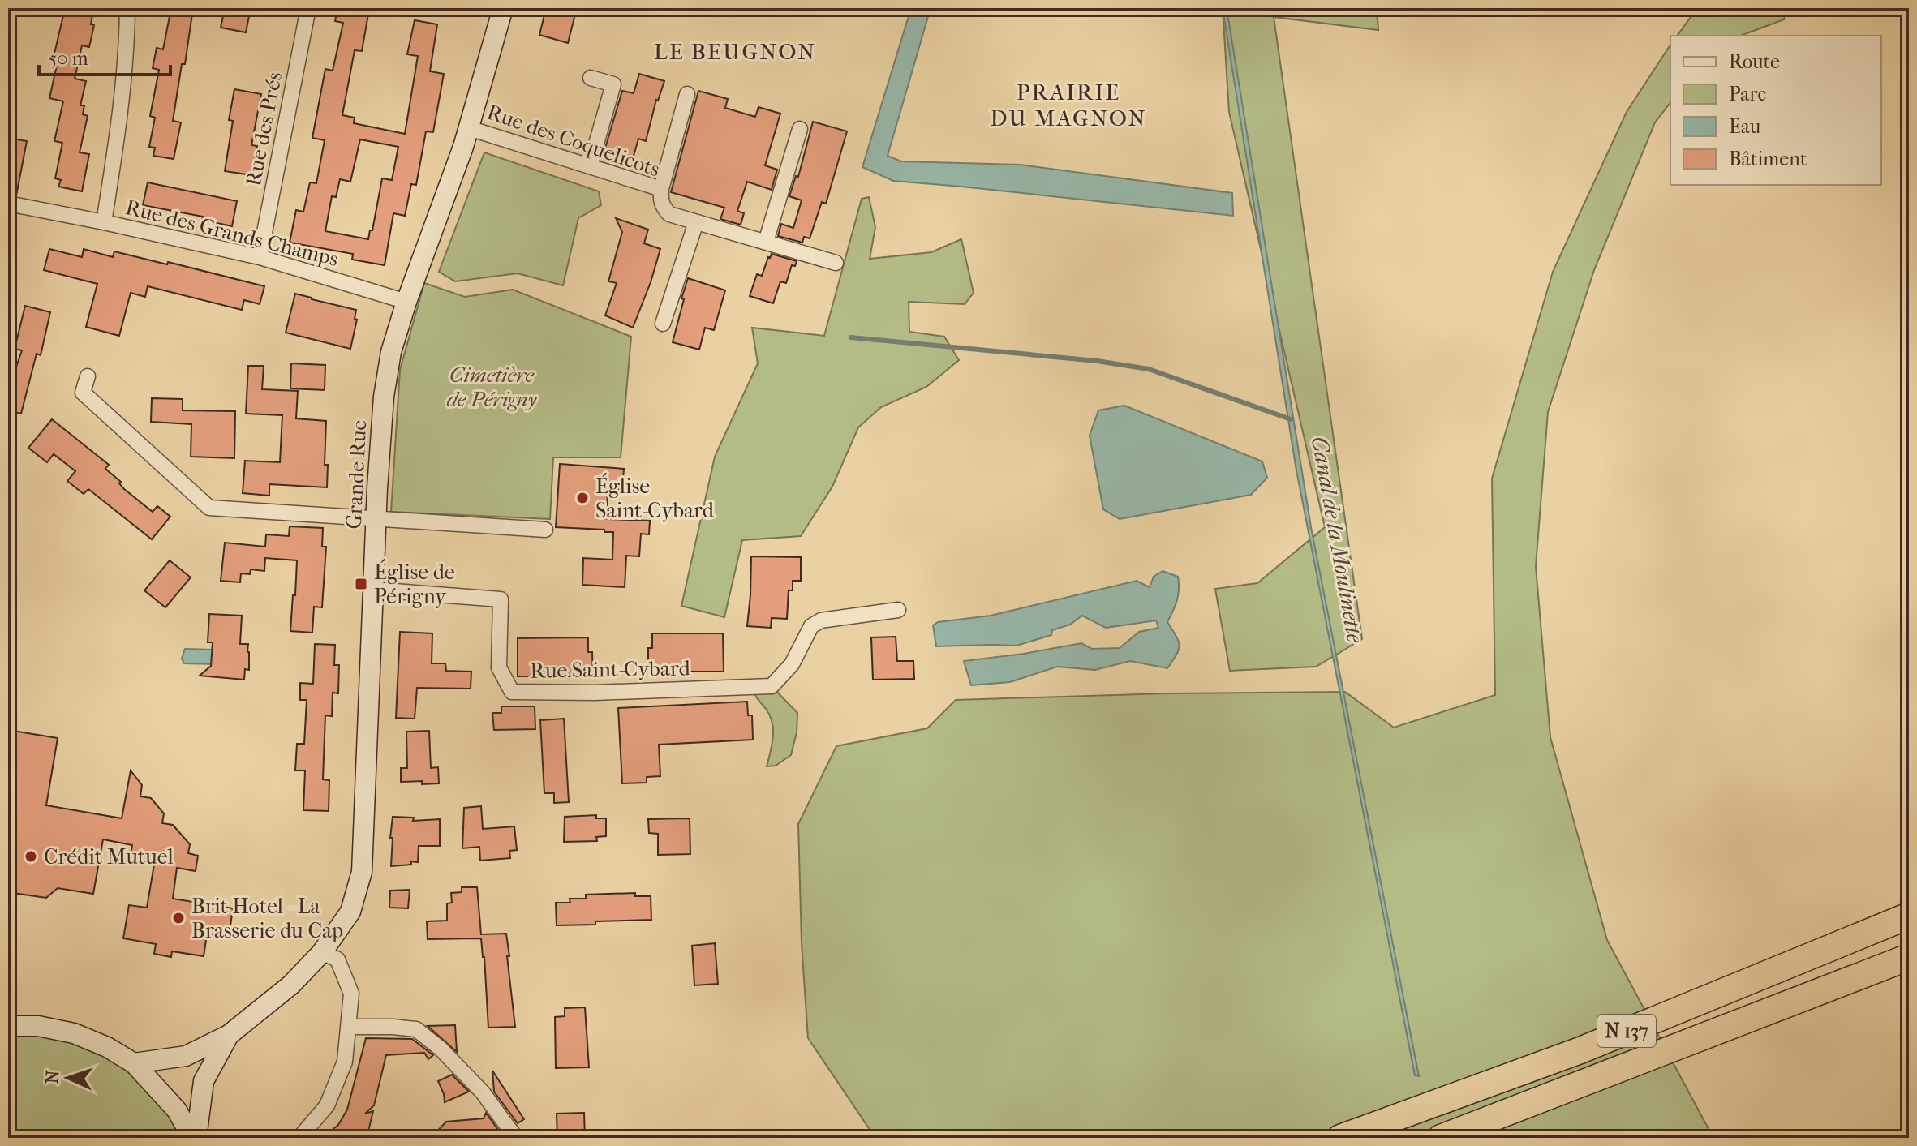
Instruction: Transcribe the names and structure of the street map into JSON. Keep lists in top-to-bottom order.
{
  "streets": {
    "highway": ["N 137"],
    "street": [
      "Rue des Prés",
      "Rue des Coquelicots",
      "Rue des Grands Champs",
      "Grande Rue",
      "Rue Saint-Cybard"
    ]
  },
  "crossings": [
    ["Rue des Prés", "Rue des Grands Champs"],
    ["Rue des Coquelicots", "Grande Rue"],
    ["Rue des Grands Champs", "Grande Rue"],
    ["Grande Rue", "Rue Saint-Cybard"]
  ],
  "districts": ["LE BEUGNON", "PRAIRIE DU MAGNON"],
  "water": ["Canal de la Moulinette"],
  "parks": ["Cimetière de Périgny"],
  "places": {
    "other": ["Église Saint-Cybard", "Crédit Mutuel", "Brit Hotel - La Brasserie du Cap"],
    "transit": ["Église de Périgny"]
  },
  "legend": [
    "Route",
    "Parc",
    "Eau",
    "Bâtiment"
  ],
  "scale_bar": "50 m",
  "north": "left"
}
